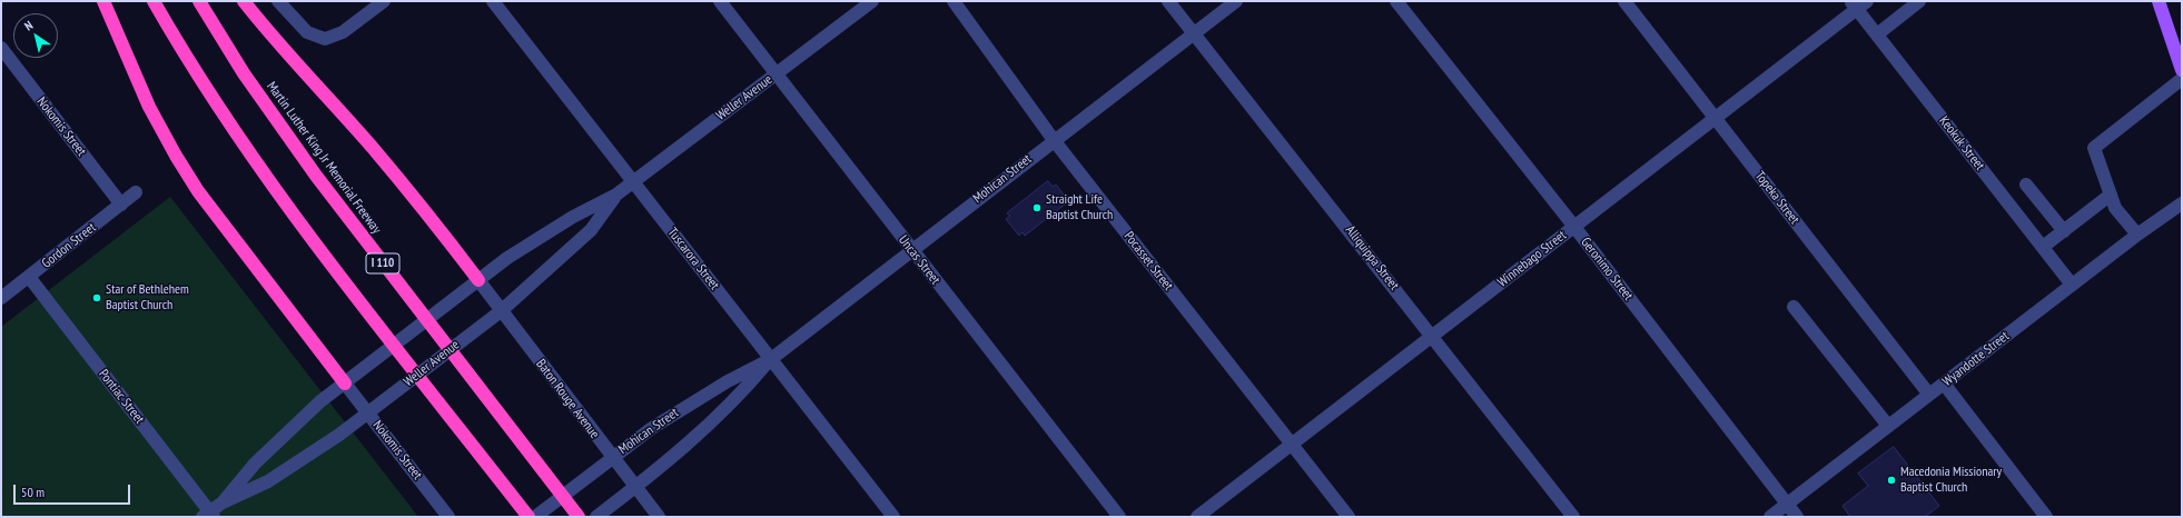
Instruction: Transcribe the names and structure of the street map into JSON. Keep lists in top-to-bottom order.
{
  "streets": {
    "highway": ["Martin Luther King Jr Memorial Freeway", "I 110"],
    "street": [
      "Weller Avenue",
      "Nokomis Street",
      "Keokuk Street",
      "Mohican Street",
      "Topeka Street",
      "Gordon Street",
      "Alliquippa Street",
      "Tuscarora Street",
      "Winnebago Street",
      "Uncas Street",
      "Pocasset Street",
      "Geronimo Street",
      "Wyandotte Street",
      "Pontiac Street",
      "Baton Rouge Avenue"
    ]
  },
  "crossings": [
    ["Weller Avenue", "Nokomis Street"],
    ["Weller Avenue", "Tuscarora Street"],
    ["Weller Avenue", "Uncas Street"],
    ["Weller Avenue", "Pontiac Street"],
    ["Weller Avenue", "Baton Rouge Avenue"],
    ["Nokomis Street", "Gordon Street"],
    ["Keokuk Street", "Winnebago Street"],
    ["Keokuk Street", "Wyandotte Street"],
    ["Mohican Street", "Alliquippa Street"],
    ["Mohican Street", "Tuscarora Street"],
    ["Mohican Street", "Uncas Street"],
    ["Mohican Street", "Pocasset Street"],
    ["Mohican Street", "Baton Rouge Avenue"],
    ["Topeka Street", "Winnebago Street"],
    ["Topeka Street", "Wyandotte Street"],
    ["Gordon Street", "Pontiac Street"],
    ["Alliquippa Street", "Winnebago Street"],
    ["Winnebago Street", "Pocasset Street"],
    ["Winnebago Street", "Geronimo Street"],
    ["Geronimo Street", "Wyandotte Street"]
  ],
  "places": ["Straight Life Baptist Church", "Star of Bethlehem Baptist Church", "Macedonia Missionary Baptist Church"],
  "scale_bar": "50 m",
  "north": "top left"
}
